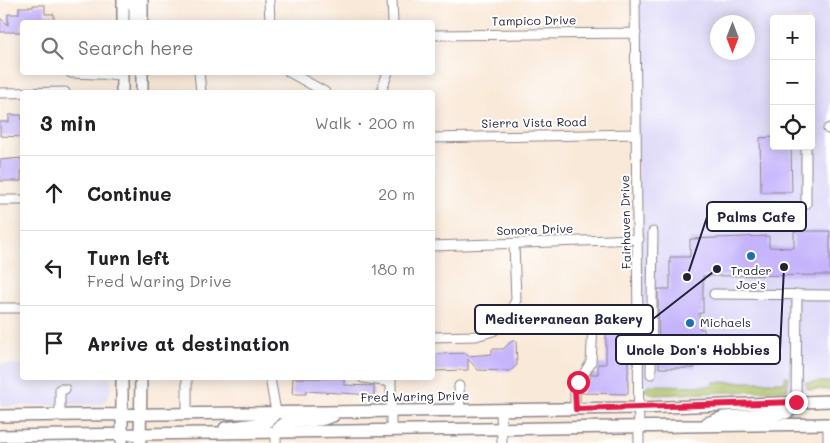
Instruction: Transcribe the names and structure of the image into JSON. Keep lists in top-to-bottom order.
{
  "streets": {
    "main road": ["Fred Waring Drive"],
    "street": [
      "Tampico Drive",
      "Sierra Vista Road",
      "Fairhaven Drive",
      "Sonora Drive"
    ]
  },
  "crossings": [
    ["Tampico Drive", "Fairhaven Drive"],
    ["Sierra Vista Road", "Fairhaven Drive"],
    ["Fairhaven Drive", "Sonora Drive"],
    ["Fairhaven Drive", "Fred Waring Drive"]
  ],
  "places": [
    "Trader Joe's",
    "Uncle Don's Hobbies",
    "Mediterranean Bakery",
    "Palms Cafe",
    "Michaels"
  ],
  "north": "bottom",
  "page": {
    "map_buttons": ["+", "−"],
    "search": "Search here",
    "heading": ["3 min", "Walk · 200 m"],
    "list": [
      ["Continue", "20 m"],
      ["Turn left", "Fred Waring Drive", "180 m"],
      "Arrive at destination"
    ]
  }
}
